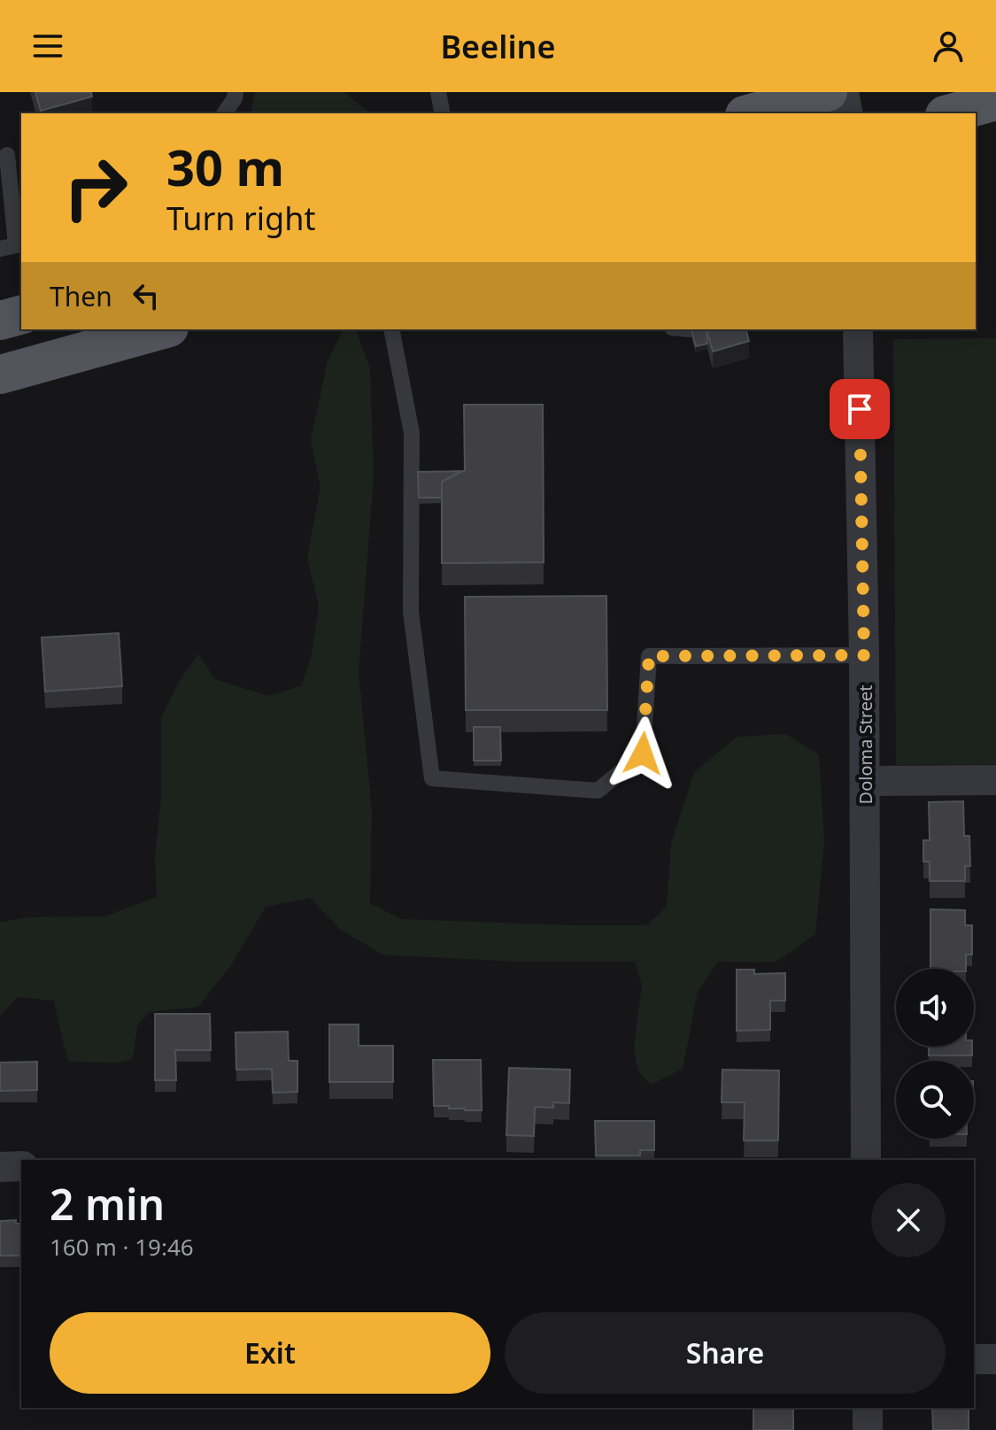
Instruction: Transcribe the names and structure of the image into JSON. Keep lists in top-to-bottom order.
{
  "streets": {
    "street": ["Doloma Street"]
  },
  "page": {
    "header": "Beeline",
    "turn": ["30 m", "Turn right"],
    "then": "Then",
    "heading": ["2 min", "160 m · 19:46"],
    "buttons": ["Exit", "Share"]
  }
}
